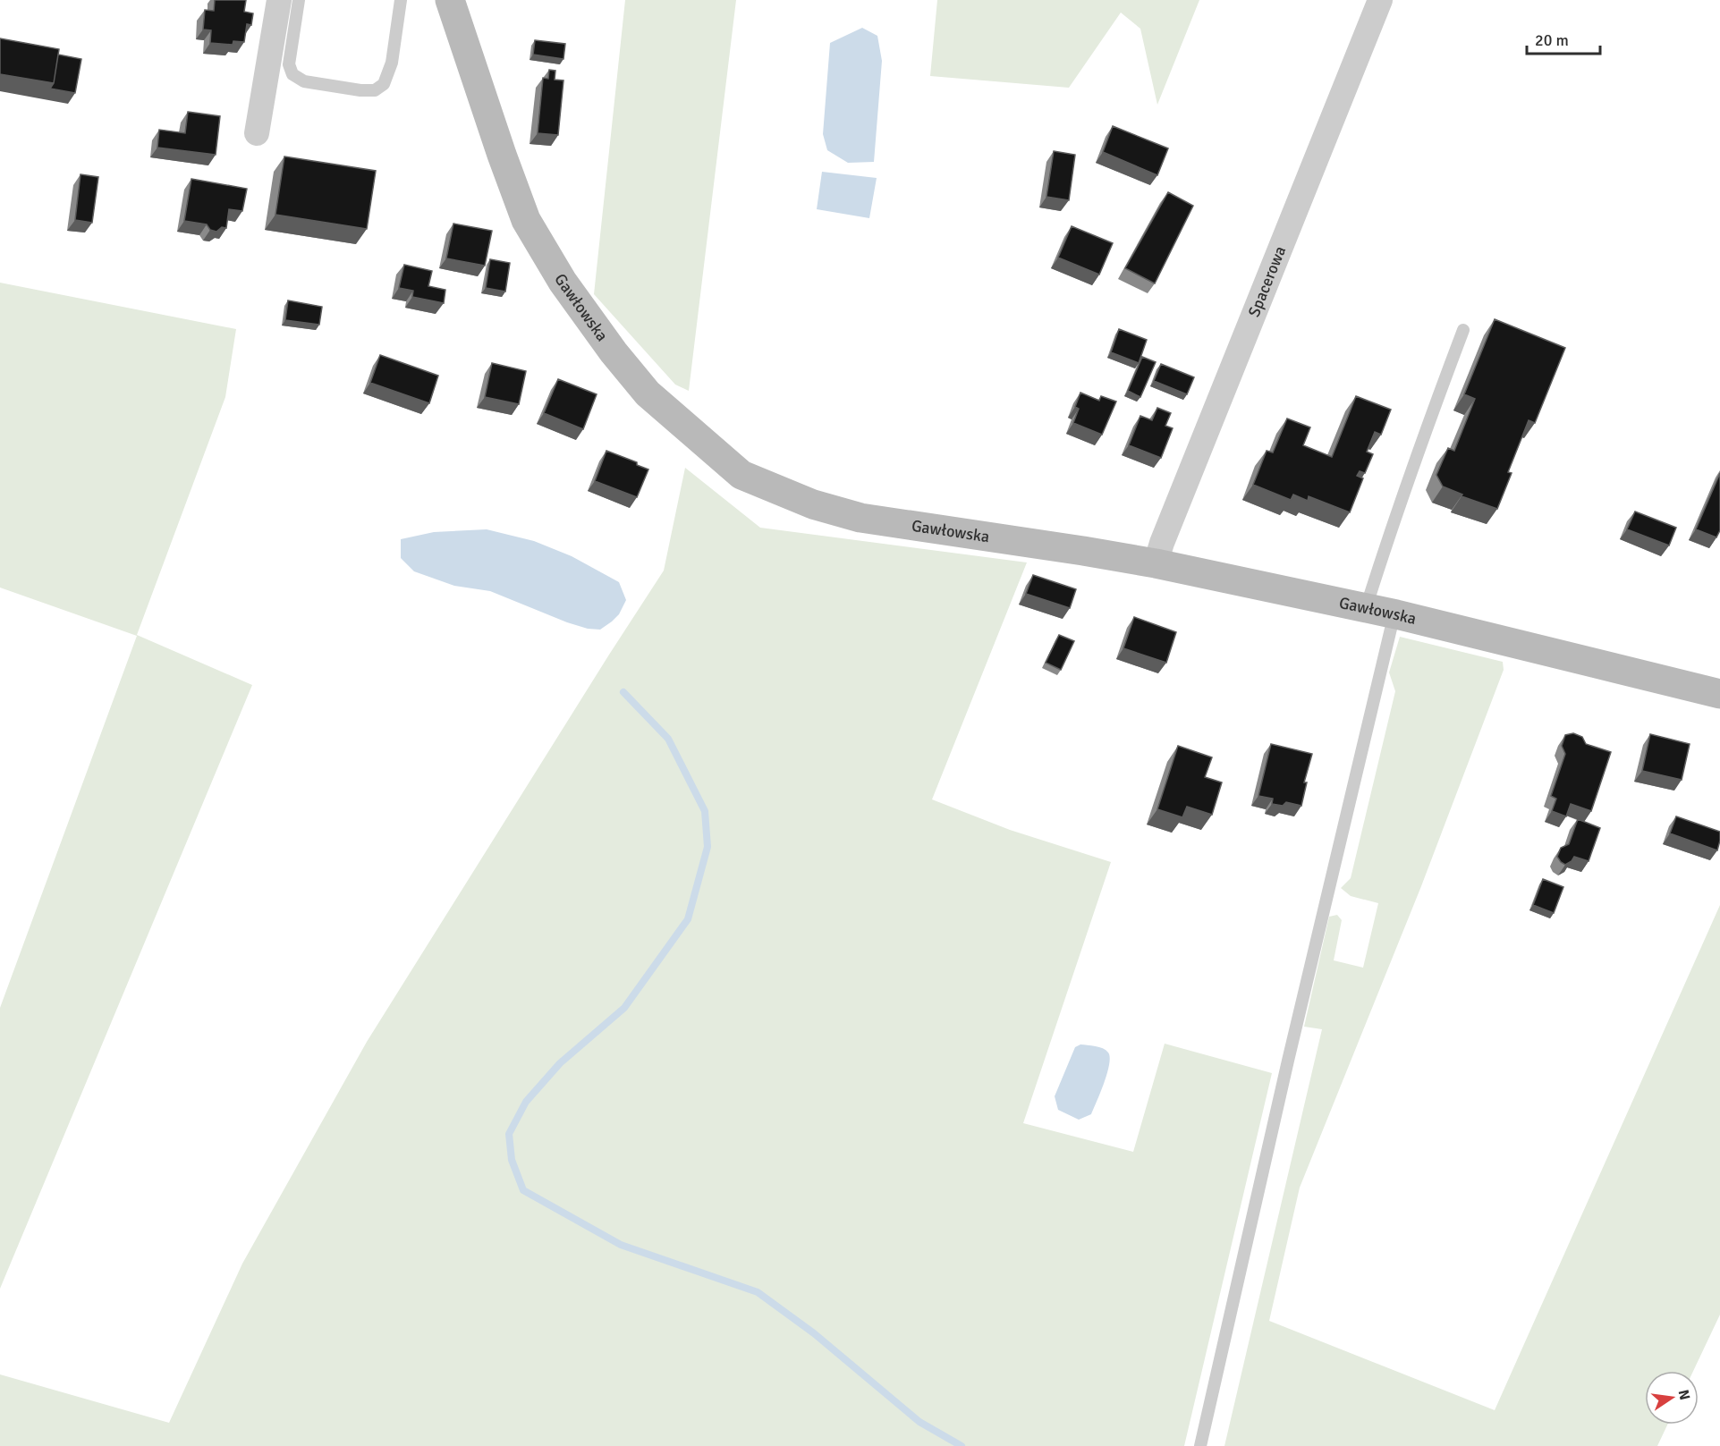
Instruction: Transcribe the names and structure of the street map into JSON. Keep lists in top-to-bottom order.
{
  "streets": {
    "street": ["Spacerowa", "Gawłowska"]
  },
  "crossings": [
    ["Spacerowa", "Gawłowska"]
  ],
  "scale_bar": "20 m",
  "north": "right"
}
